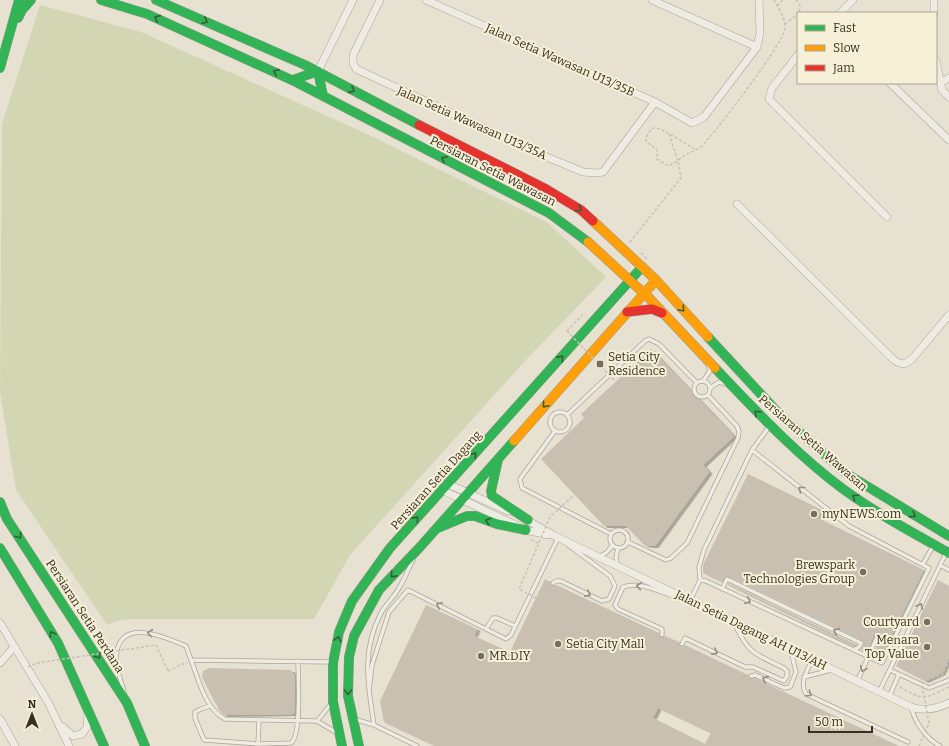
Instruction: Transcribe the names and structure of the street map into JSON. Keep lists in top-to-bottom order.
{
  "streets": {
    "street": [
      "Jalan Setia Wawasan U13/35B",
      "Jalan Setia Wawasan U13/35A",
      "Persiaran Setia Wawasan",
      "Persiaran Setia Dagang",
      "Persiaran Setia Perdana",
      "Jalan Setia Dagang AH U13/AH"
    ]
  },
  "crossings": [
    ["Jalan Setia Wawasan U13/35B", "Jalan Setia Wawasan U13/35A"],
    ["Persiaran Setia Wawasan", "Persiaran Setia Dagang"],
    ["Persiaran Setia Dagang", "Jalan Setia Dagang AH U13/AH"]
  ],
  "places": {
    "transit": ["Setia City Residence"],
    "other": [
      "myNEWS.com",
      "Brewspark Technologies Group",
      "Courtyard",
      "Setia City Mall",
      "Menara Top Value",
      "MR.DIY"
    ]
  },
  "legend": ["Fast", "Slow", "Jam"],
  "scale_bar": "50 m",
  "north": "top"
}
